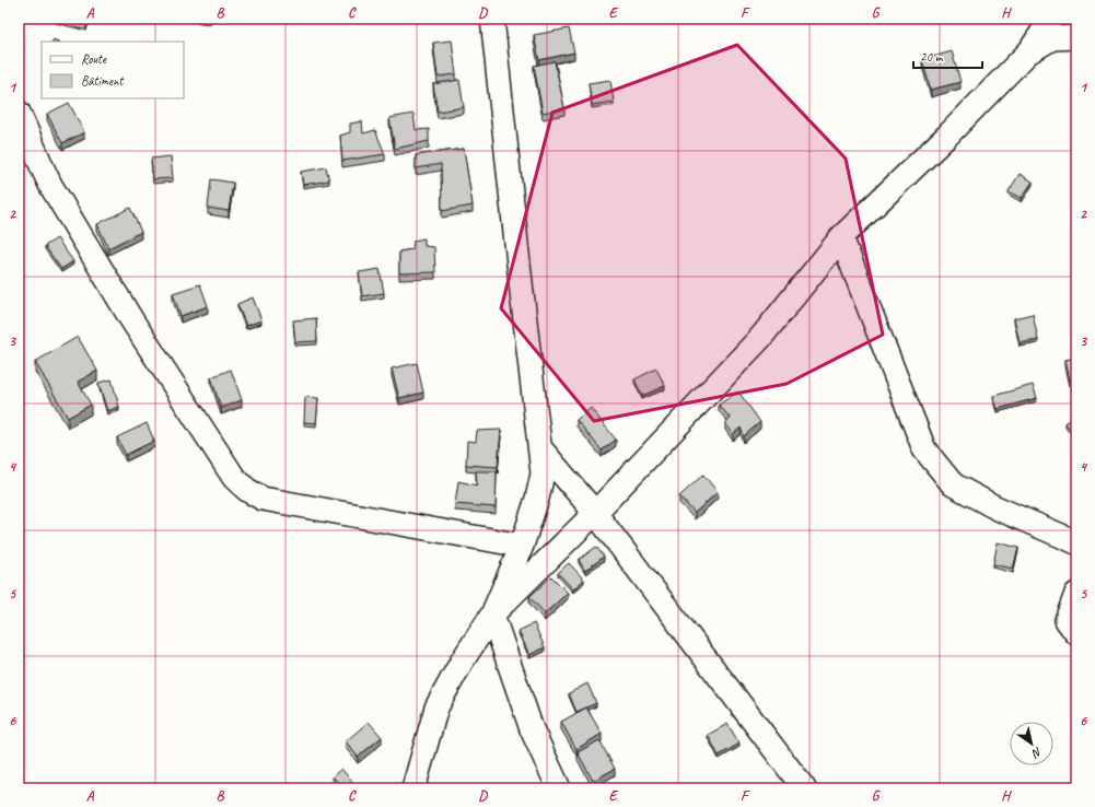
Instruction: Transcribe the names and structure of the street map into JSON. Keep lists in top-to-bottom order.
{
  "legend": ["Route", "Bâtiment"],
  "scale_bar": "20 m",
  "north": "bottom right",
  "grid": {
    "columns": [
      "A",
      "B",
      "C",
      "D",
      "E",
      "F",
      "G",
      "H"
    ],
    "rows": [
      "1",
      "2",
      "3",
      "4",
      "5",
      "6"
    ]
  }
}
